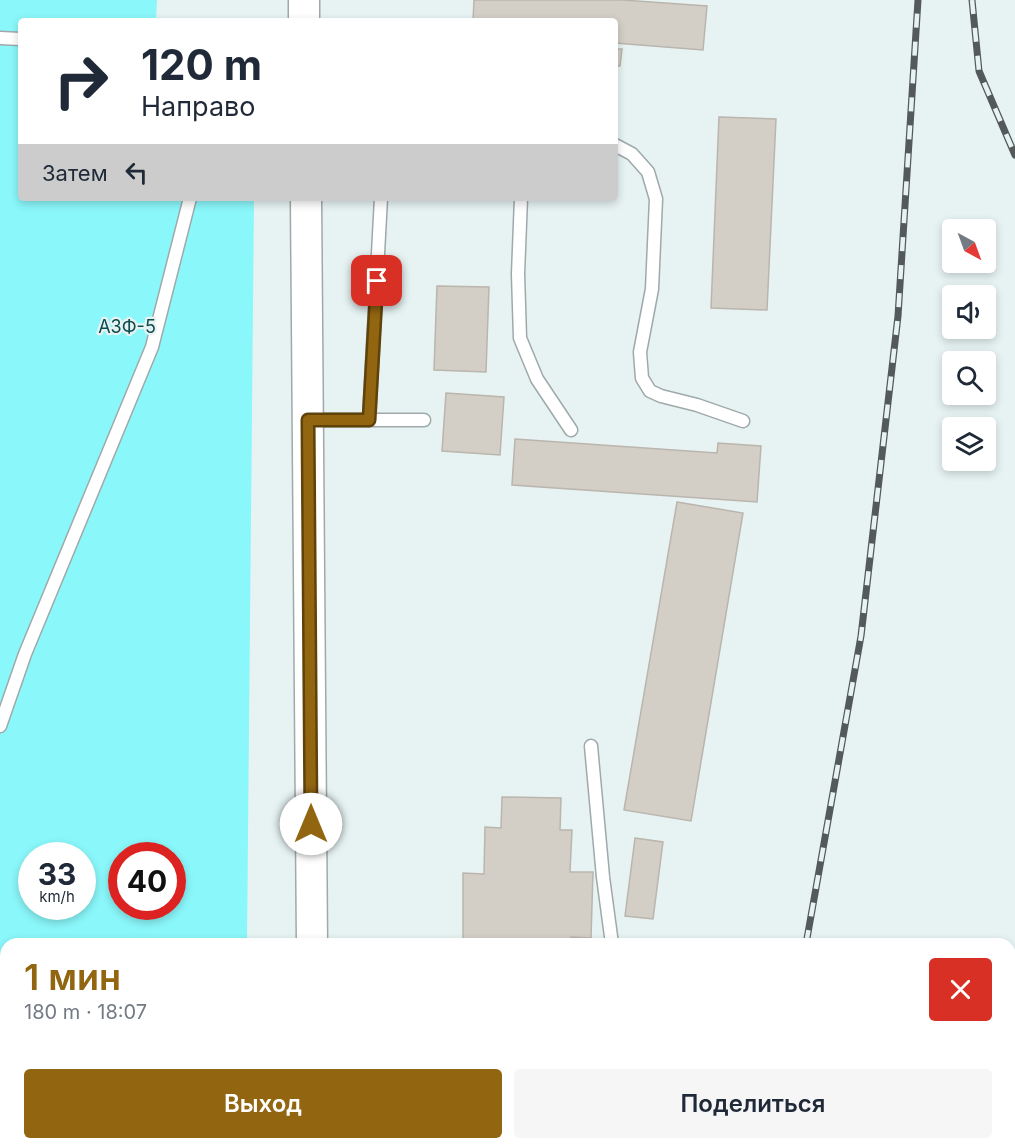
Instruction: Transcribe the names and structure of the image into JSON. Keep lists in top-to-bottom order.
{
  "parks": ["АЗФ-5"],
  "north": "bottom right",
  "page": {
    "turn": ["120 m", "Направо"],
    "then": "Затем",
    "speed": "33 km/h",
    "limit": "40",
    "heading": ["1 мин", "180 m · 18:07"],
    "buttons": ["Выход", "Поделиться"]
  }
}
